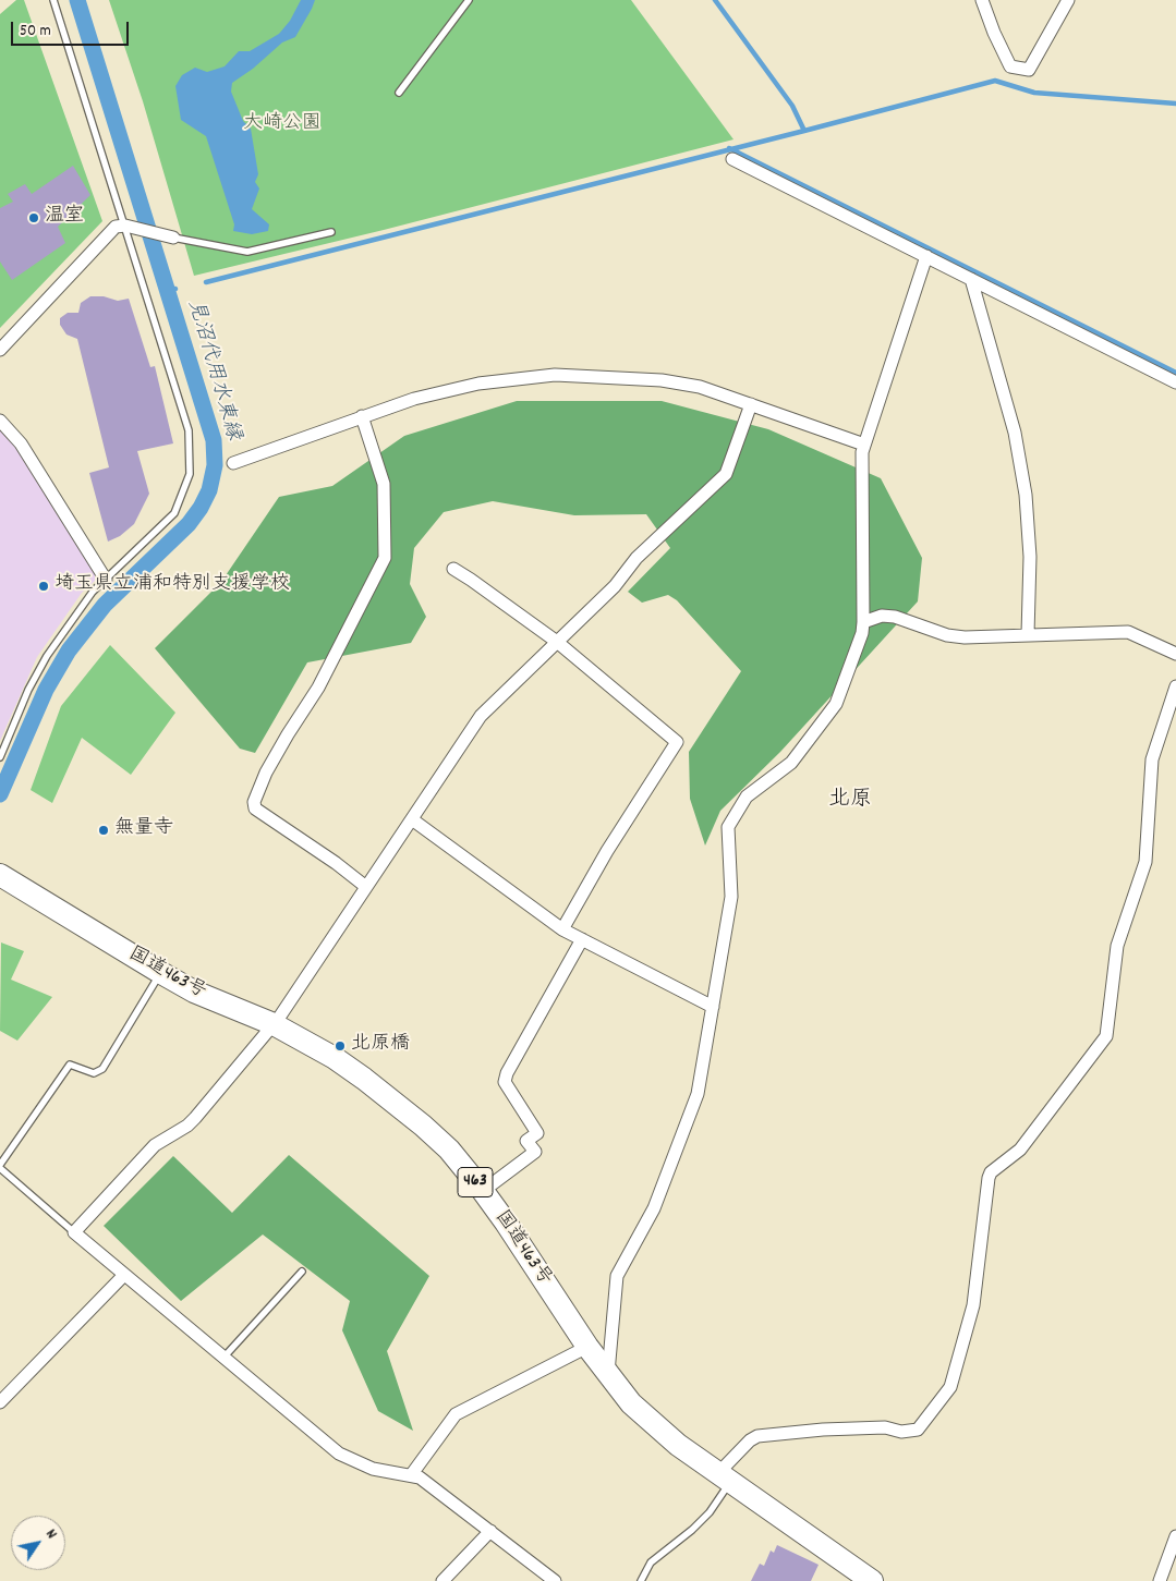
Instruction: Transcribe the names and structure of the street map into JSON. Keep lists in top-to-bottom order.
{
  "streets": {
    "highway": ["国道463号", "463"]
  },
  "districts": ["北原"],
  "water": ["見沼代用水東縁"],
  "parks": ["大崎公園"],
  "places": [
    "温室",
    "埼玉県立浦和特別支援学校",
    "無量寺",
    "北原橋"
  ],
  "scale_bar": "50 m",
  "north": "top right"
}
